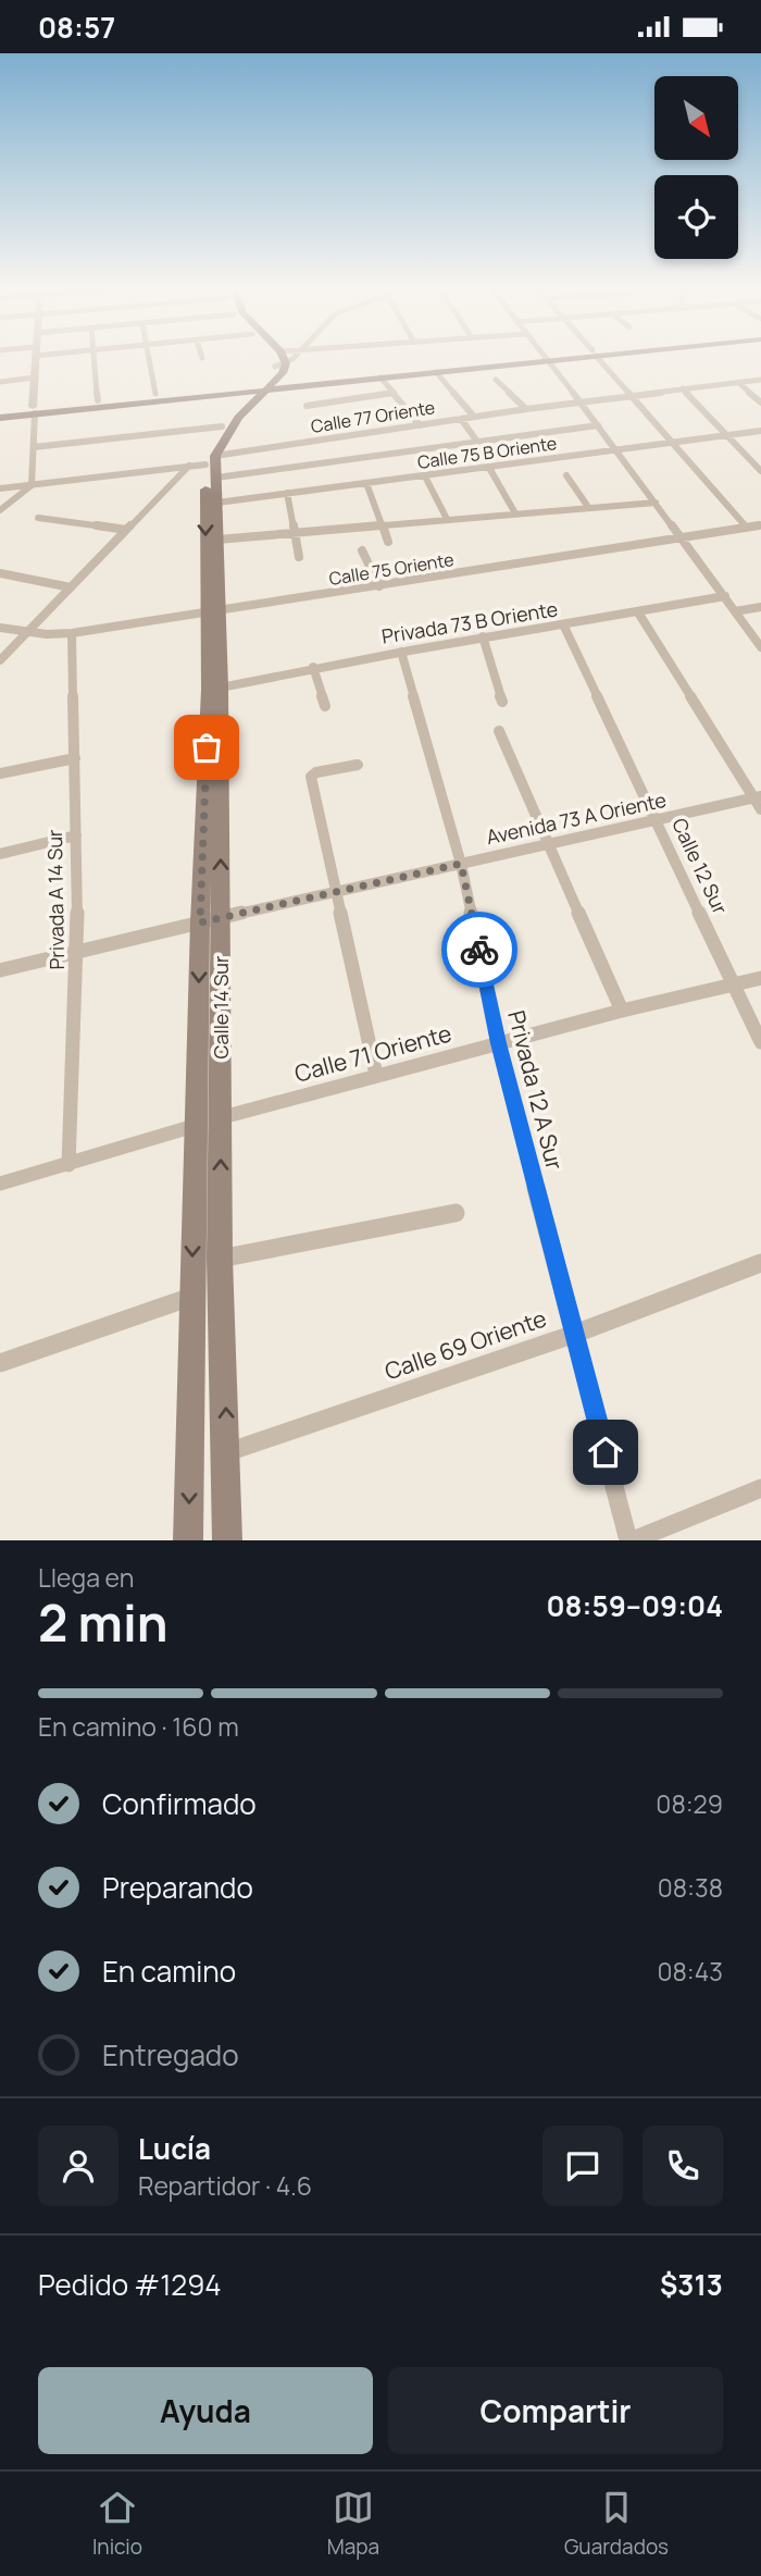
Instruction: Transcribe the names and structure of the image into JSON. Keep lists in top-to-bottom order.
{
  "streets": {
    "main road": ["Calle 14 Sur"],
    "street": [
      "Calle 77 Oriente",
      "Calle 75 B Oriente",
      "Calle 75 Oriente",
      "Privada 73 B Oriente",
      "Avenida 73 A Oriente",
      "Calle 12 Sur",
      "Privada A 14 Sur",
      "Calle 71 Oriente",
      "Privada 12 A Sur",
      "Calle 69 Oriente"
    ]
  },
  "crossings": [
    ["Calle 77 Oriente", "Calle 14 Sur"],
    ["Calle 75 B Oriente", "Calle 14 Sur"],
    ["Calle 75 Oriente", "Privada A 14 Sur"],
    ["Calle 75 Oriente", "Calle 14 Sur"],
    ["Privada 73 B Oriente", "Calle 12 Sur"],
    ["Privada 73 B Oriente", "Calle 14 Sur"],
    ["Privada 73 B Oriente", "Privada 12 A Sur"],
    ["Avenida 73 A Oriente", "Calle 12 Sur"],
    ["Avenida 73 A Oriente", "Privada A 14 Sur"],
    ["Avenida 73 A Oriente", "Calle 14 Sur"],
    ["Avenida 73 A Oriente", "Privada 12 A Sur"],
    ["Calle 12 Sur", "Calle 71 Oriente"],
    ["Privada A 14 Sur", "Calle 71 Oriente"],
    ["Calle 14 Sur", "Calle 71 Oriente"],
    ["Calle 14 Sur", "Calle 69 Oriente"],
    ["Calle 71 Oriente", "Privada 12 A Sur"],
    ["Privada 12 A Sur", "Calle 69 Oriente"]
  ],
  "north": "bottom right",
  "page": {
    "status": "08:57",
    "heading": ["2 min", "Llega en", "08:59–09:04"],
    "panel": [
      "Lucía",
      "Repartidor · 4.6",
      "Pedido #1294",
      "$313"
    ],
    "bar": "En camino · 160 m",
    "list": [
      ["Confirmado", "08:29"],
      ["Preparando", "08:38"],
      ["En camino", "08:43"],
      "Entregado"
    ],
    "buttons": ["Ayuda", "Compartir"],
    "tabs": ["Inicio", "Mapa", "Guardados"]
  }
}
